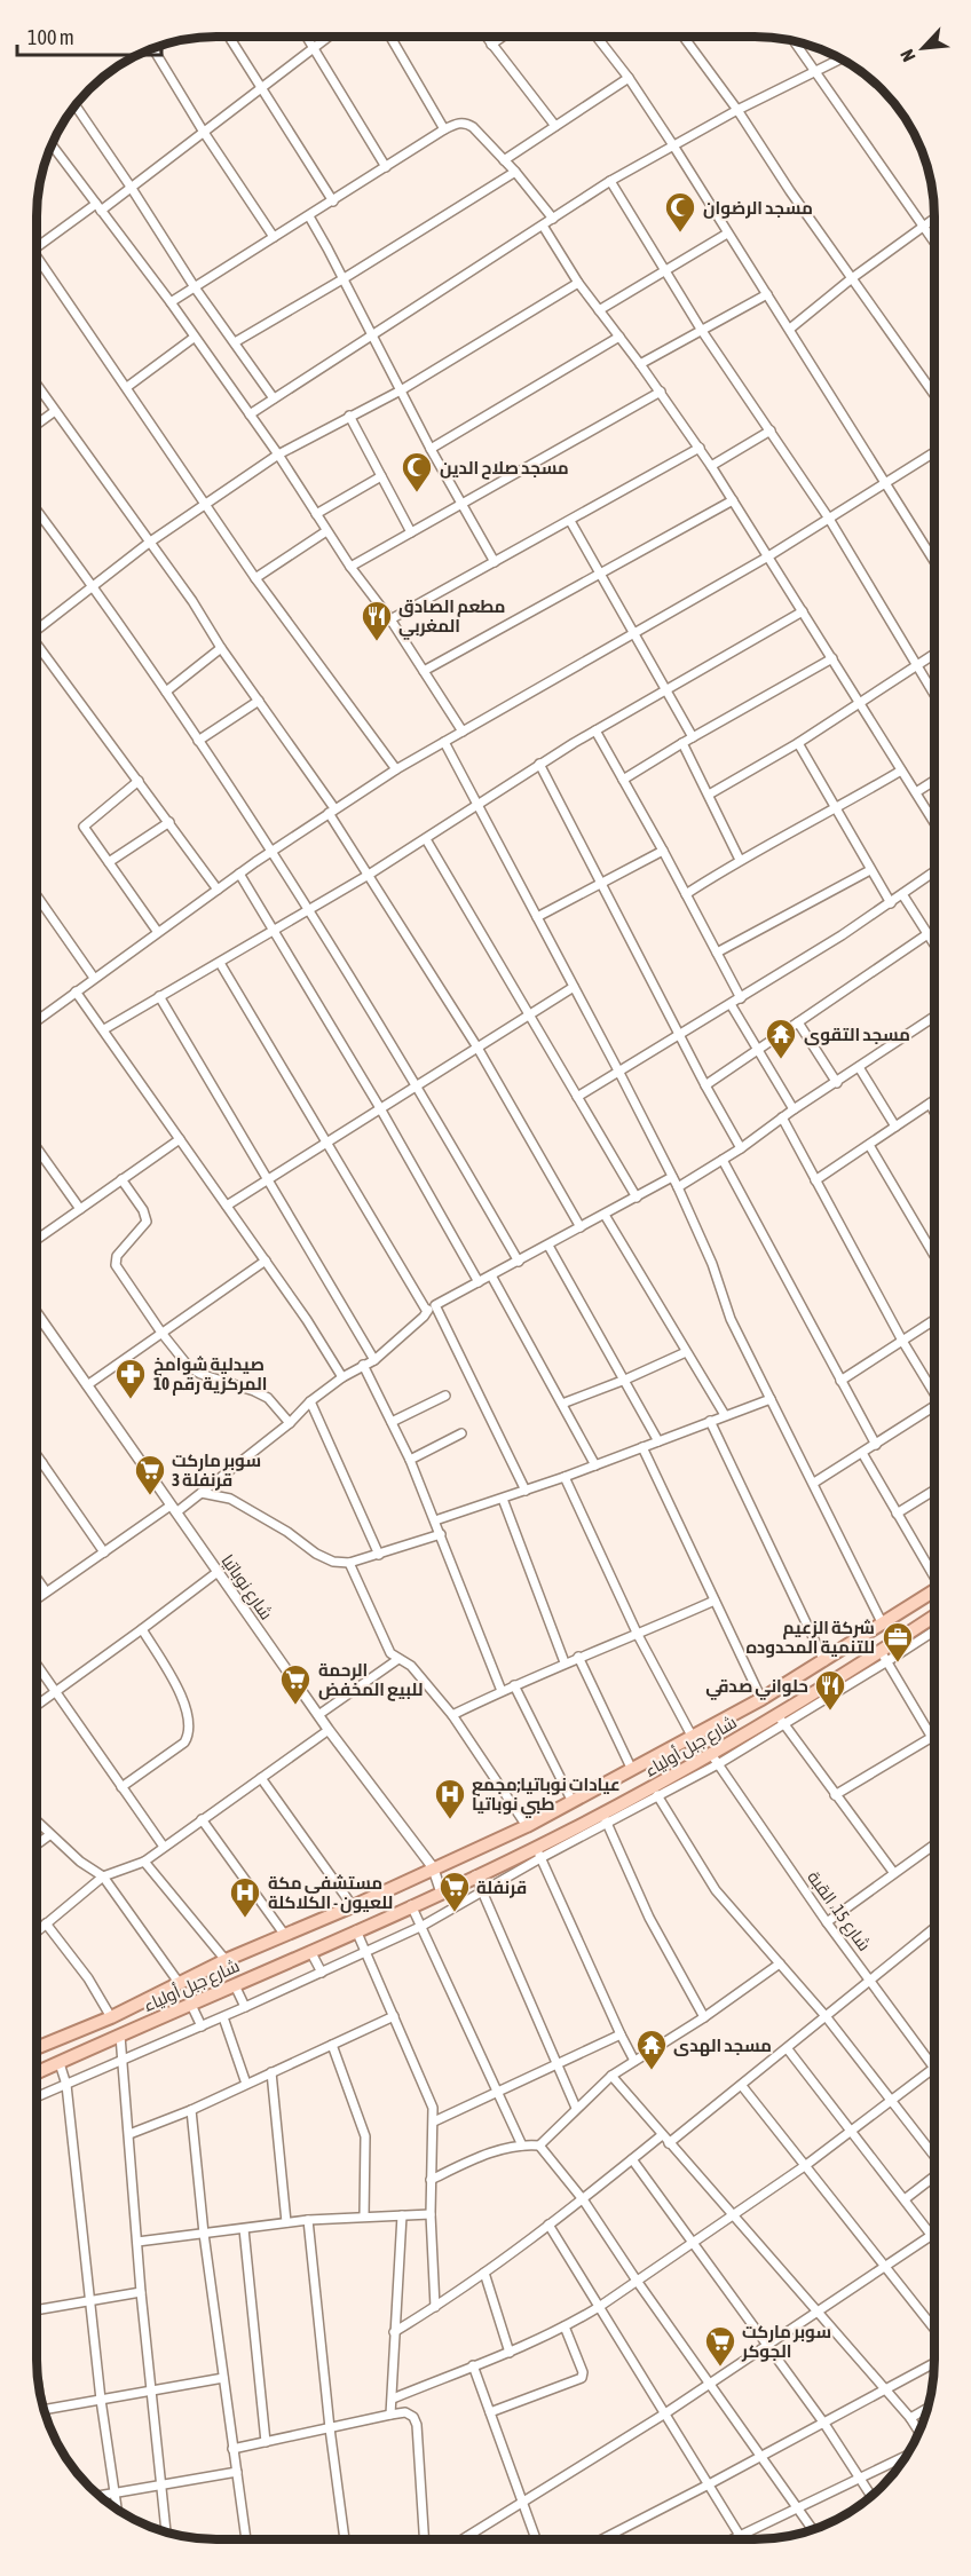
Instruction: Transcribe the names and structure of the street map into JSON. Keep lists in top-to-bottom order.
{
  "streets": {
    "main road": ["شارع جبل أولياء"],
    "street": ["شارع نوباتيا", "شارع 15، القبة"]
  },
  "crossings": [
    ["شارع نوباتيا", "شارع جبل أولياء"],
    ["شارع جبل أولياء", "شارع 15، القبة"]
  ],
  "places": {
    "mosque": ["مسجد الرضوان", "مسجد صلاح الدين"],
    "restaurant": ["مطعم الصادق المغربي", "حلواني صدقي"],
    "temple": ["مسجد التقوى", "مسجد الهدى"],
    "pharmacy": ["صيدلية شوامخ المركزية رقم 10"],
    "supermarket": [
      "سوبر ماركت قرنفلة 3",
      "الرحمة للبيع المخفض",
      "قرنفلة",
      "سوبر ماركت الجوكر"
    ],
    "office": ["شركة الزعيم للتنمية المحدوده"],
    "hospital": ["عيادات نوباتيا;مجمع طبي نوباتيا", "مستشفى مكة للعيون - الكلاكلة"]
  },
  "scale_bar": "100 m",
  "north": "bottom left"
}
